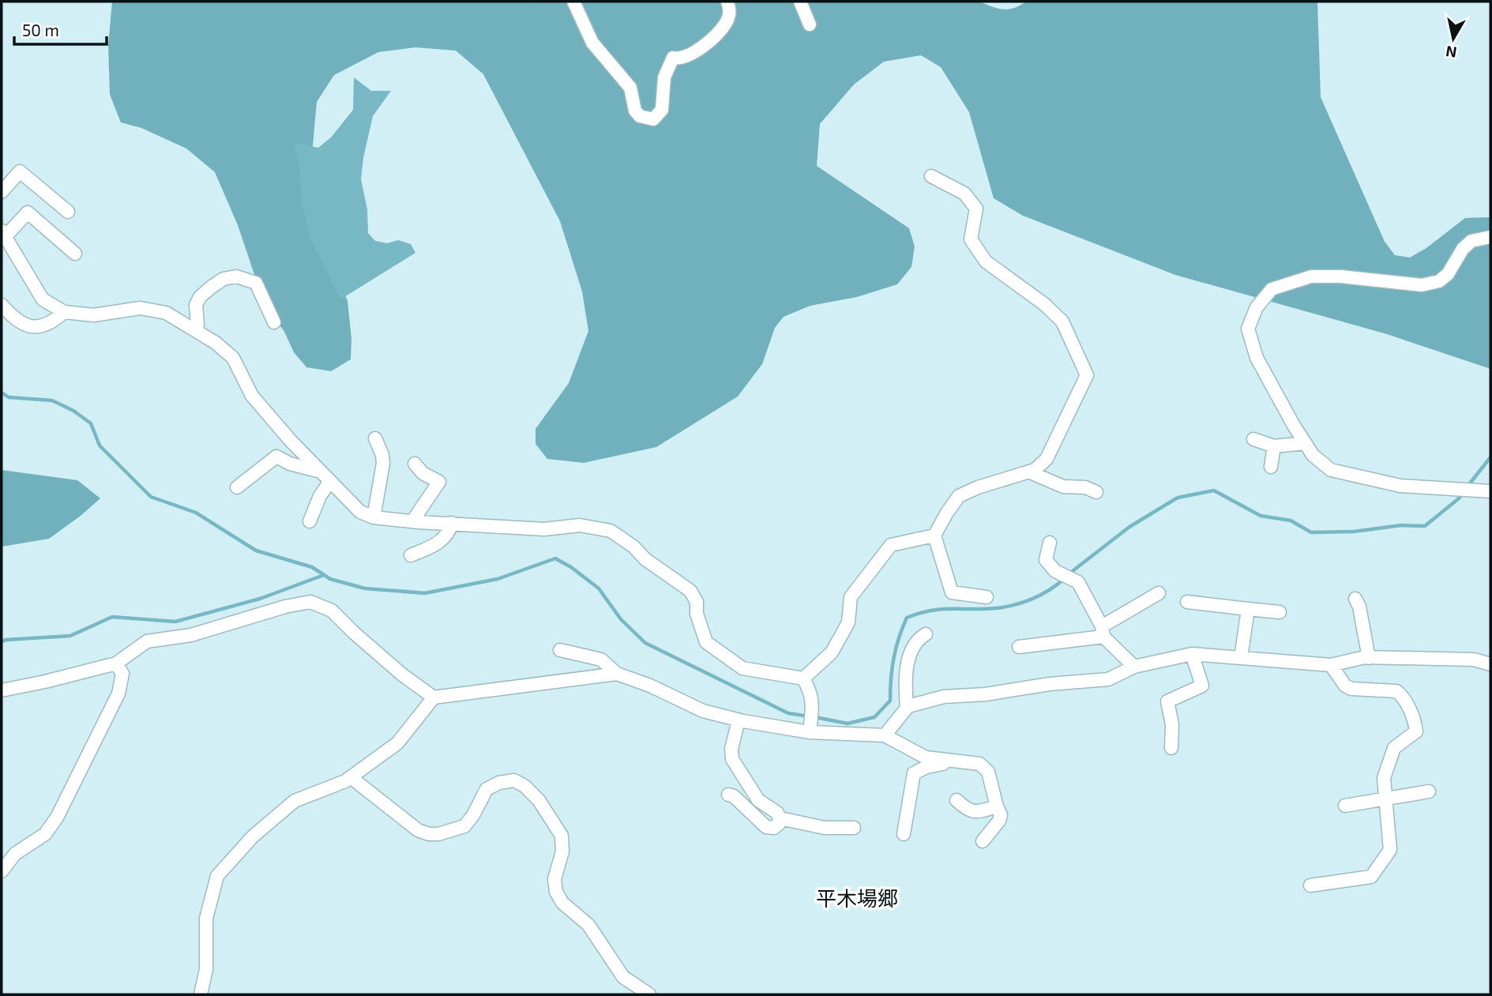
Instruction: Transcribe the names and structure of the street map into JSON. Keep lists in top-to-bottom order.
{
  "districts": ["平木場郷"],
  "scale_bar": "50 m",
  "north": "bottom"
}
